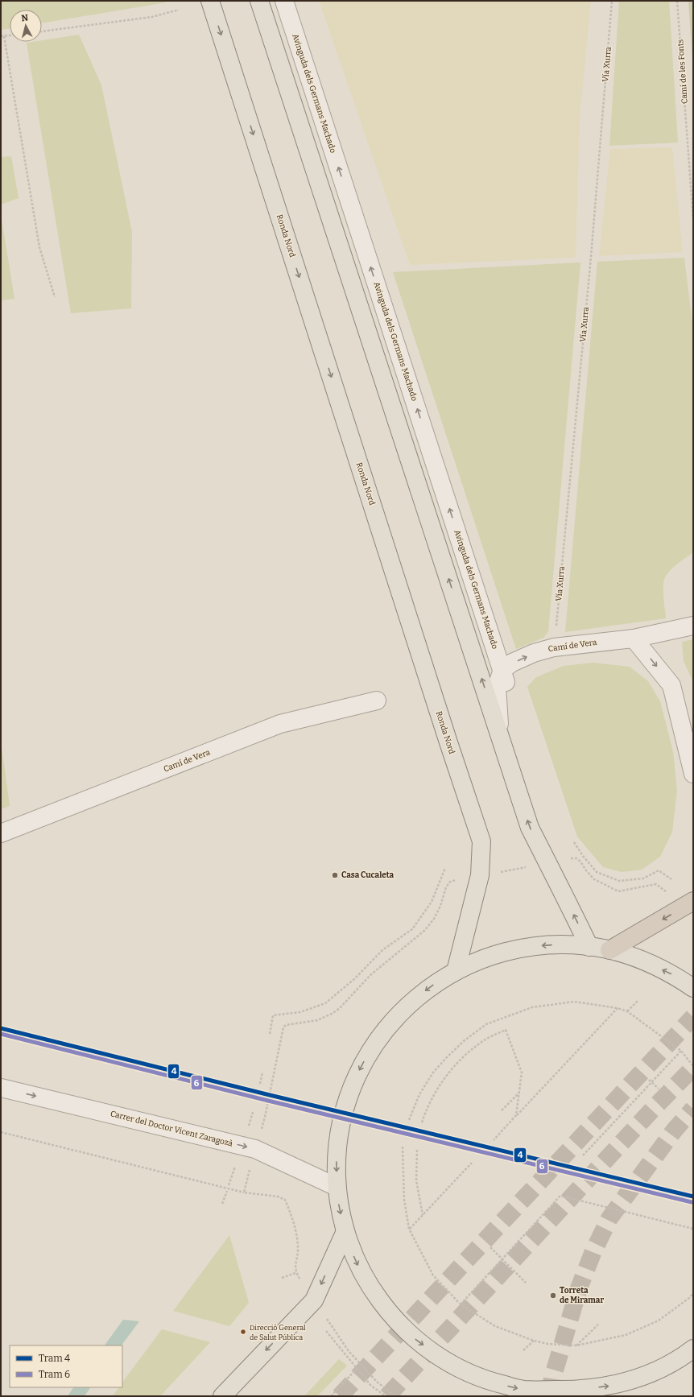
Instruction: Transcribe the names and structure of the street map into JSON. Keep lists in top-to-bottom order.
{
  "streets": {
    "main road": ["Ronda Nord"],
    "street": ["Avinguda dels Germans Machado", "Camí de Vera", "Carrer del Doctor Vicent Zaragozà"],
    "path": ["Vía Xurra", "Camí de les Fonts"]
  },
  "crossings": [
    ["Vía Xurra", "Camí de Vera"],
    ["Avinguda dels Germans Machado", "Camí de Vera"]
  ],
  "one_way": ["Avinguda dels Germans Machado", "Carrer del Doctor Vicent Zaragozà"],
  "places": ["Casa Cucaleta", "Torreta de Miramar", "Direcció General de Salut Pública"],
  "lines": ["tram line 4", "tram line 6"],
  "legend": ["Tram 4", "Tram 6"],
  "north": "top"
}
